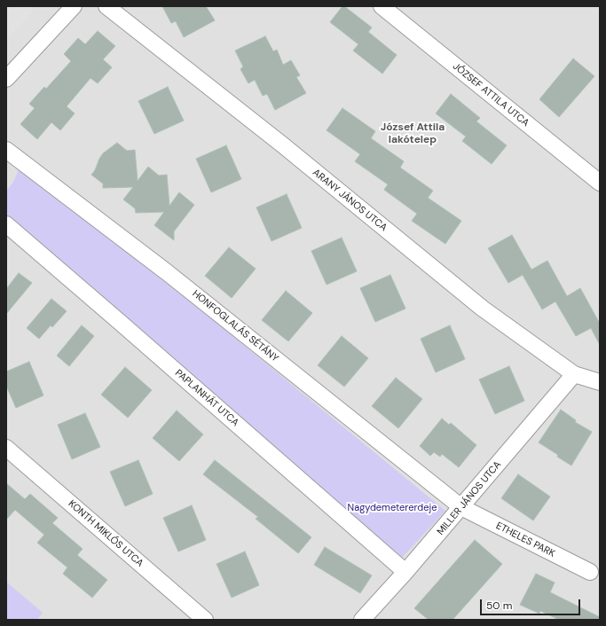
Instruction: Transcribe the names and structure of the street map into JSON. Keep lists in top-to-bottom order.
{
  "streets": {
    "street": [
      "JÓZSEF ATTILA UTCA",
      "ARANY JÁNOS UTCA",
      "HONFOGLALÁS SÉTÁNY",
      "PAPLANHÁT UTCA",
      "MILLER JÁNOS UTCA",
      "KONTH MIKLÓS UTCA",
      "ETHELES PARK"
    ]
  },
  "crossings": [
    ["ARANY JÁNOS UTCA", "MILLER JÁNOS UTCA"],
    ["HONFOGLALÁS SÉTÁNY", "MILLER JÁNOS UTCA"],
    ["HONFOGLALÁS SÉTÁNY", "ETHELES PARK"],
    ["PAPLANHÁT UTCA", "MILLER JÁNOS UTCA"],
    ["MILLER JÁNOS UTCA", "ETHELES PARK"]
  ],
  "districts": ["József Attila lakótelep"],
  "parks": ["Nagydemetererdeje"],
  "scale_bar": "50 m"
}
